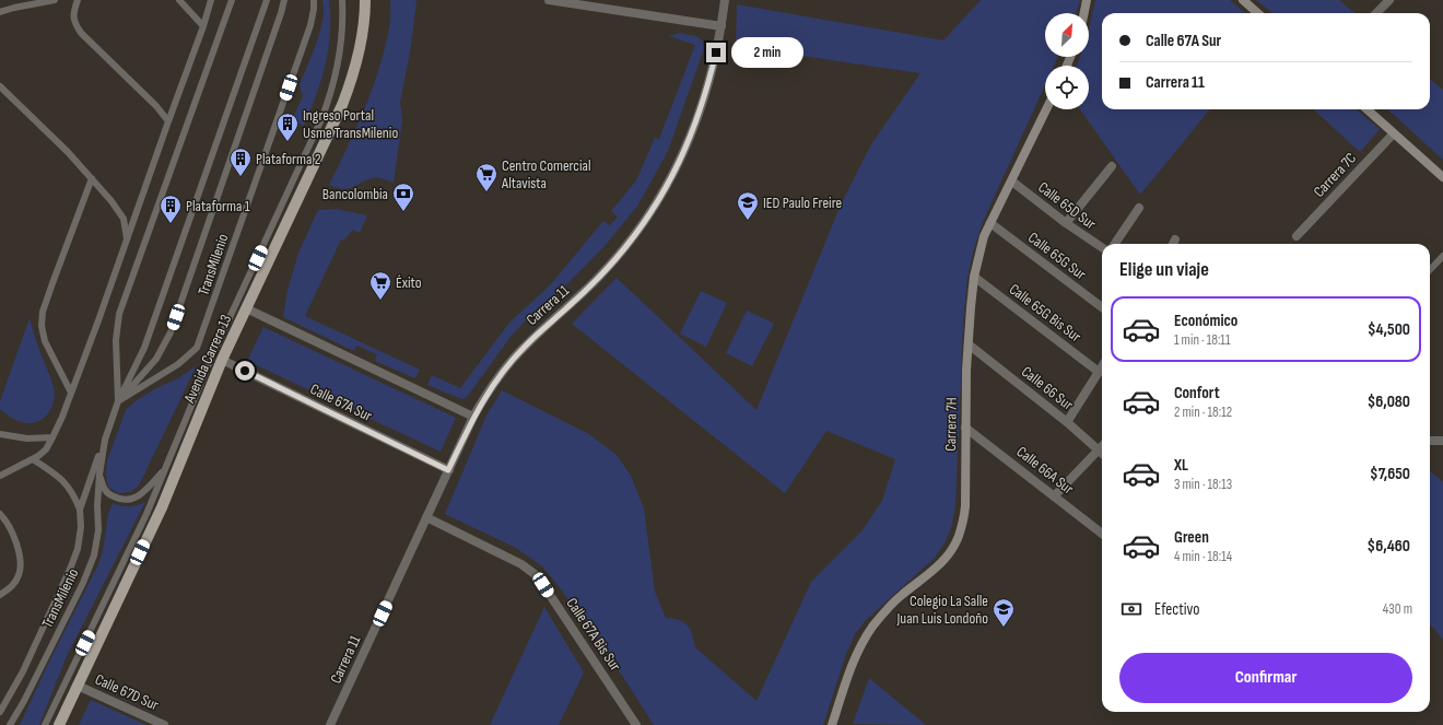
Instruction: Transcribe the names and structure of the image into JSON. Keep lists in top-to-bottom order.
{
  "streets": {
    "main road": ["Avenida Carrera 13"],
    "street": [
      "Carrera 7C",
      "Calle 65D Sur",
      "Calle 65G Sur",
      "Carrera 11",
      "Calle 65G Bis Sur",
      "Calle 66 Sur",
      "Calle 67A Sur",
      "Carrera 7H",
      "Calle 66A Sur",
      "Calle 67A Bis Sur",
      "Calle 67D Sur"
    ],
    "lane": ["TransMilenio"]
  },
  "crossings": [
    ["Calle 65D Sur", "Carrera 7H"],
    ["Calle 65G Sur", "Carrera 7H"],
    ["Carrera 11", "Calle 67A Sur"],
    ["Carrera 11", "Calle 67A Bis Sur"],
    ["Calle 65G Bis Sur", "Carrera 7H"],
    ["Avenida Carrera 13", "Calle 67A Sur"],
    ["Avenida Carrera 13", "Calle 67D Sur"],
    ["Calle 66 Sur", "Carrera 7H"],
    ["Carrera 7H", "Calle 66A Sur"]
  ],
  "places": {
    "building": ["Ingreso Portal Usme TransMilenio", "Plataforma 2", "Plataforma 1"],
    "supermarket": ["Centro Comercial Altavista", "Éxito"],
    "bank": ["Bancolombia"],
    "school or university": ["IED Paulo Freire", "Colegio La Salle Juan Luis Londoño"]
  },
  "north": "top right",
  "page": {
    "banner": ["Calle 67A Sur", "Carrera 11"],
    "bubble": "2 min",
    "heading": "Elige un viaje",
    "list": [
      {
        "name": "Económico",
        "note": "1 min · 18:11",
        "value": "$4,500"
      },
      {
        "name": "Confort",
        "note": "2 min · 18:12",
        "value": "$6,080"
      },
      {
        "name": "XL",
        "note": "3 min · 18:13",
        "value": "$7,650"
      },
      {
        "name": "Green",
        "note": "4 min · 18:14",
        "value": "$6,460"
      }
    ],
    "pay": ["Efectivo", "430 m"],
    "buttons": "Confirmar"
  }
}
